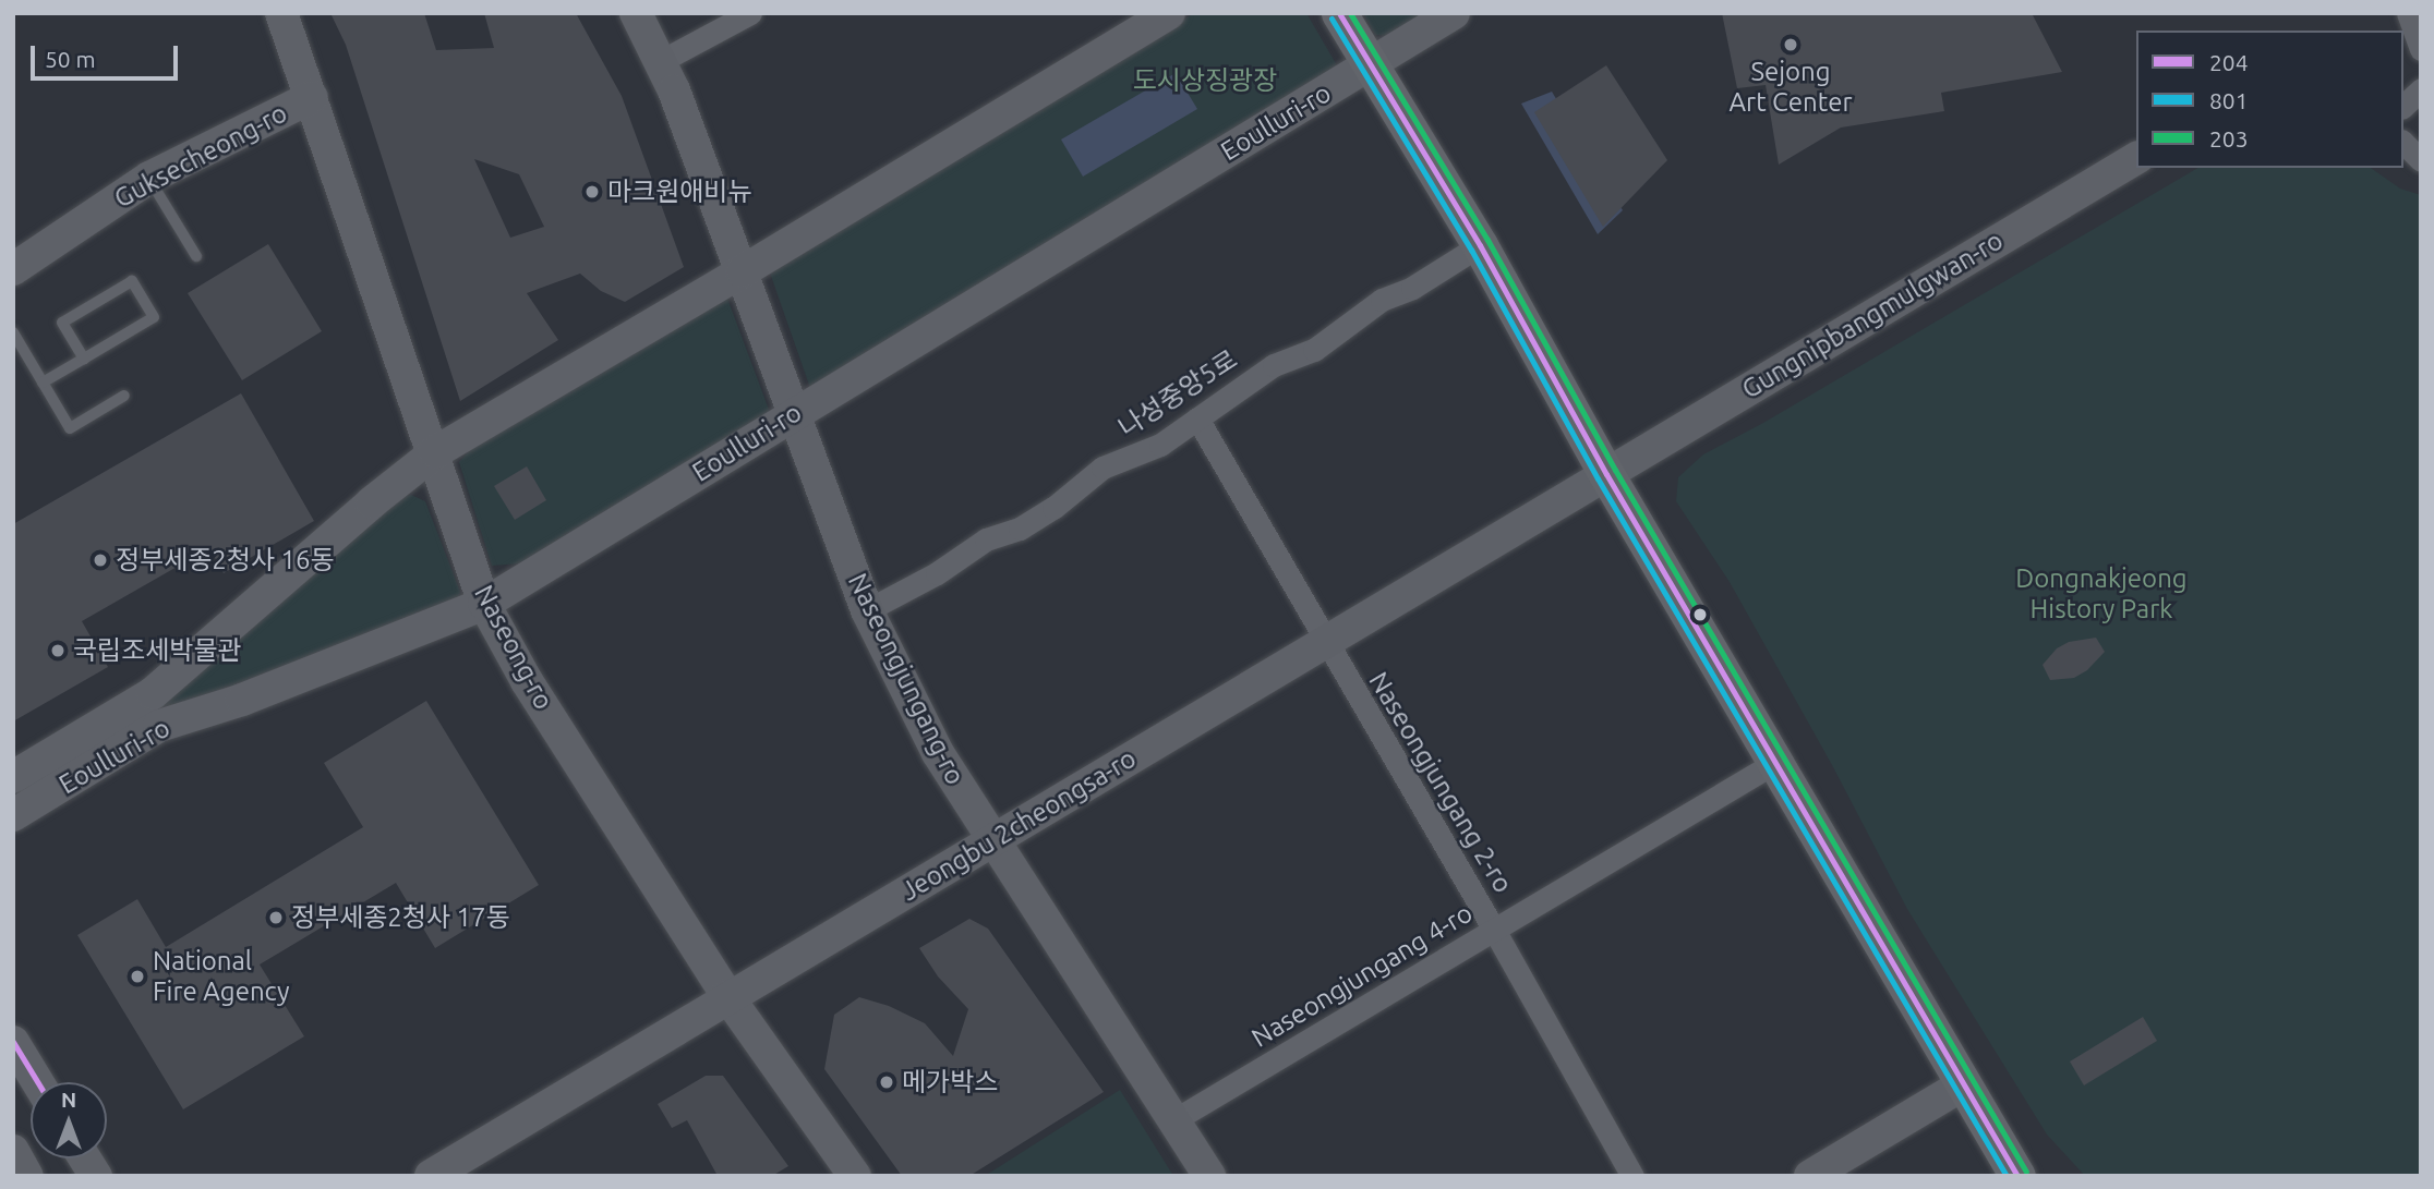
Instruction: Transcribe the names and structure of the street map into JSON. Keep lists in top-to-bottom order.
{
  "streets": {
    "street": [
      "Eoulluri-ro",
      "Guksecheong-ro",
      "Gungnipbangmulgwan-ro",
      "나성중앙5로",
      "Naseong-ro",
      "Naseongjungang-ro",
      "Naseongjungang 2-ro",
      "Jeongbu 2cheongsa-ro",
      "Naseongjungang 4-ro"
    ]
  },
  "crossings": [
    ["Eoulluri-ro", "Naseong-ro"],
    ["Eoulluri-ro", "Naseongjungang-ro"],
    ["Guksecheong-ro", "Naseong-ro"],
    ["Gungnipbangmulgwan-ro", "Jeongbu 2cheongsa-ro"],
    ["나성중앙5로", "Naseongjungang-ro"],
    ["나성중앙5로", "Naseongjungang 2-ro"],
    ["Naseong-ro", "Jeongbu 2cheongsa-ro"],
    ["Naseongjungang-ro", "Jeongbu 2cheongsa-ro"],
    ["Naseongjungang-ro", "Naseongjungang 4-ro"],
    ["Naseongjungang 2-ro", "Jeongbu 2cheongsa-ro"],
    ["Naseongjungang 2-ro", "Naseongjungang 4-ro"]
  ],
  "parks": ["도시상징광장", "Dongnakjeong History Park"],
  "places": [
    "Sejong Art Center",
    "마크원애비뉴",
    "정부세종2청사 16동",
    "국립조세박물관",
    "정부세종2청사 17동",
    "National Fire Agency",
    "메가박스"
  ],
  "lines": ["transit line 204", "transit line 203", "transit line 801"],
  "legend": ["204", "801", "203"],
  "scale_bar": "50 m",
  "north": "top"
}
